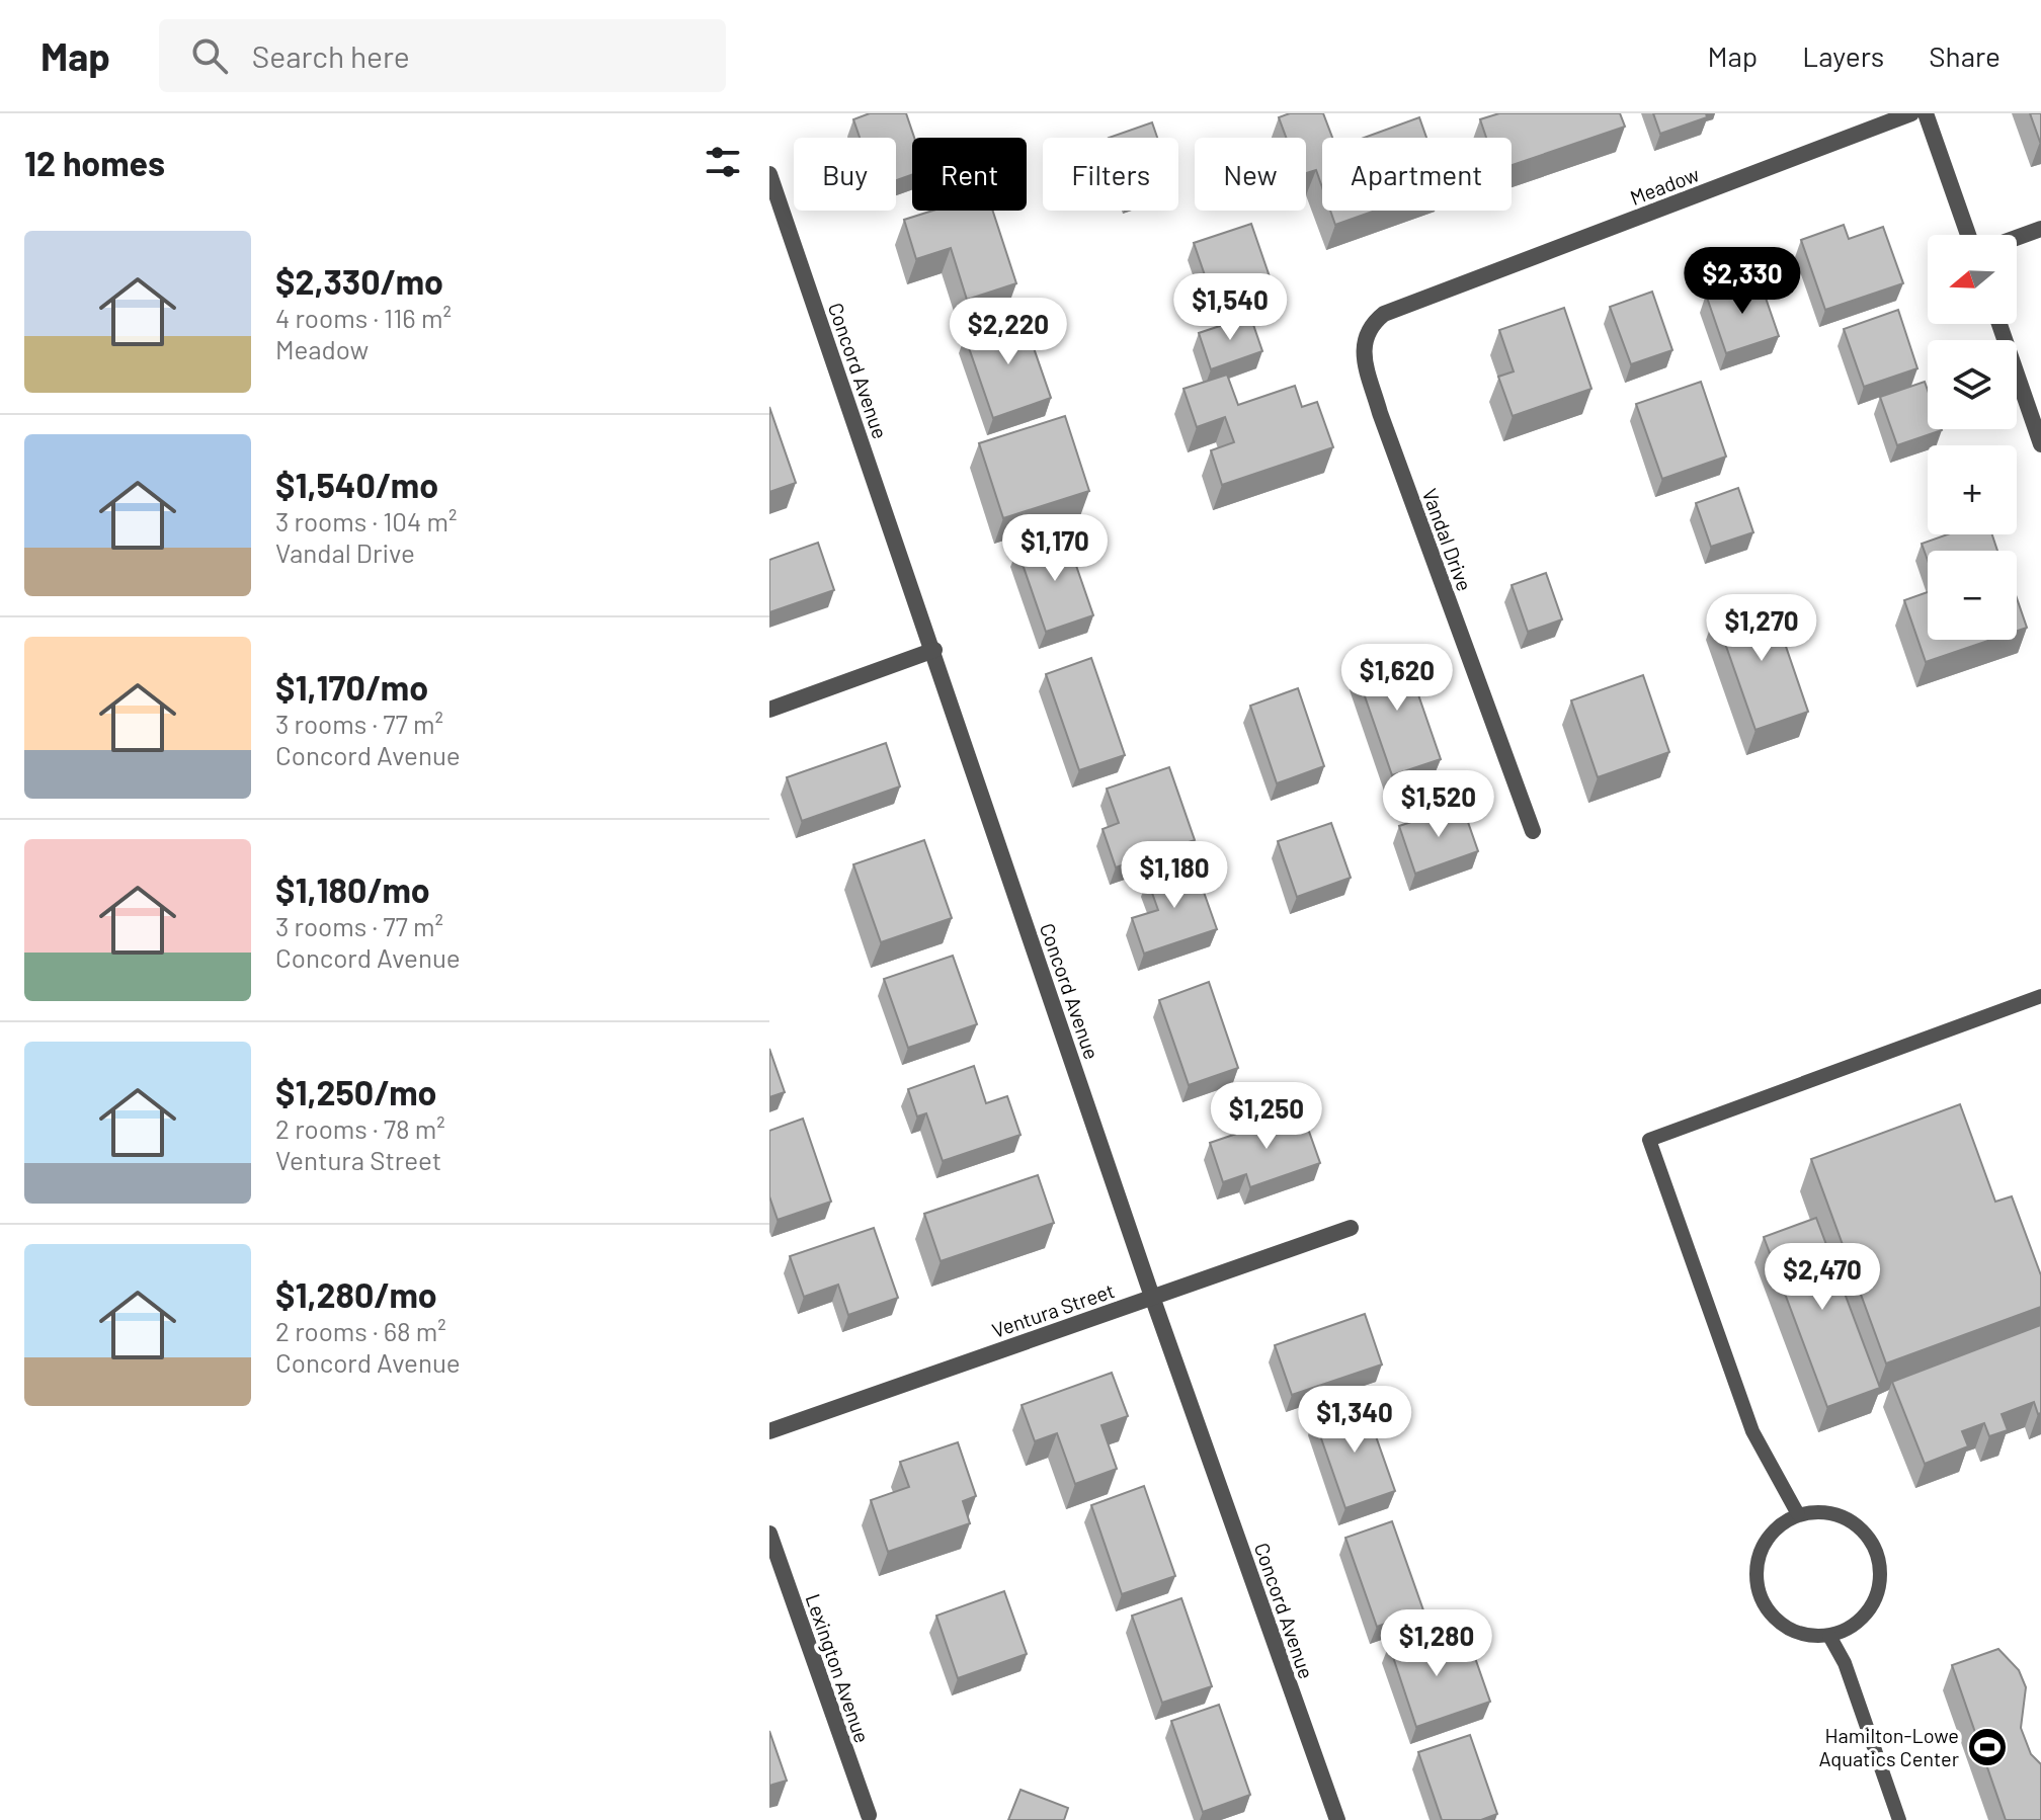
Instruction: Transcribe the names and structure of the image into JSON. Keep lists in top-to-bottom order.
{
  "streets": {
    "street": [
      "Meadow",
      "Concord Avenue",
      "Vandal Drive",
      "Ventura Street",
      "Lexington Avenue"
    ]
  },
  "crossings": [
    ["Meadow", "Vandal Drive"],
    ["Concord Avenue", "Ventura Street"]
  ],
  "places": {
    "sports": ["Hamilton-Lowe Aquatics Center"]
  },
  "north": "left",
  "page": {
    "header": "Map",
    "search": "Search here",
    "nav": ["Map", "Layers", "Share"],
    "heading": "12 homes",
    "chip": [
      "Buy",
      "Rent",
      "Filters",
      "New",
      "Apartment"
    ],
    "list": [
      {
        "name": "$2,330/mo",
        "note": "4 rooms · 116 m² · Meadow"
      },
      {
        "name": "$1,540/mo",
        "note": "3 rooms · 104 m² · Vandal Drive"
      },
      {
        "name": "$1,170/mo",
        "note": "3 rooms · 77 m² · Concord Avenue"
      },
      {
        "name": "$1,180/mo",
        "note": "3 rooms · 77 m² · Concord Avenue"
      },
      {
        "name": "$1,250/mo",
        "note": "2 rooms · 78 m² · Ventura Street"
      },
      {
        "name": "$1,280/mo",
        "note": "2 rooms · 68 m² · Concord Avenue"
      }
    ],
    "map_buttons": ["+", "−"],
    "price": [
      "$2,330",
      "$1,540",
      "$2,220",
      "$1,170",
      "$1,270",
      "$1,620",
      "$1,520",
      "$1,180",
      "$1,250",
      "$2,470",
      "$1,340",
      "$1,280"
    ]
  }
}
